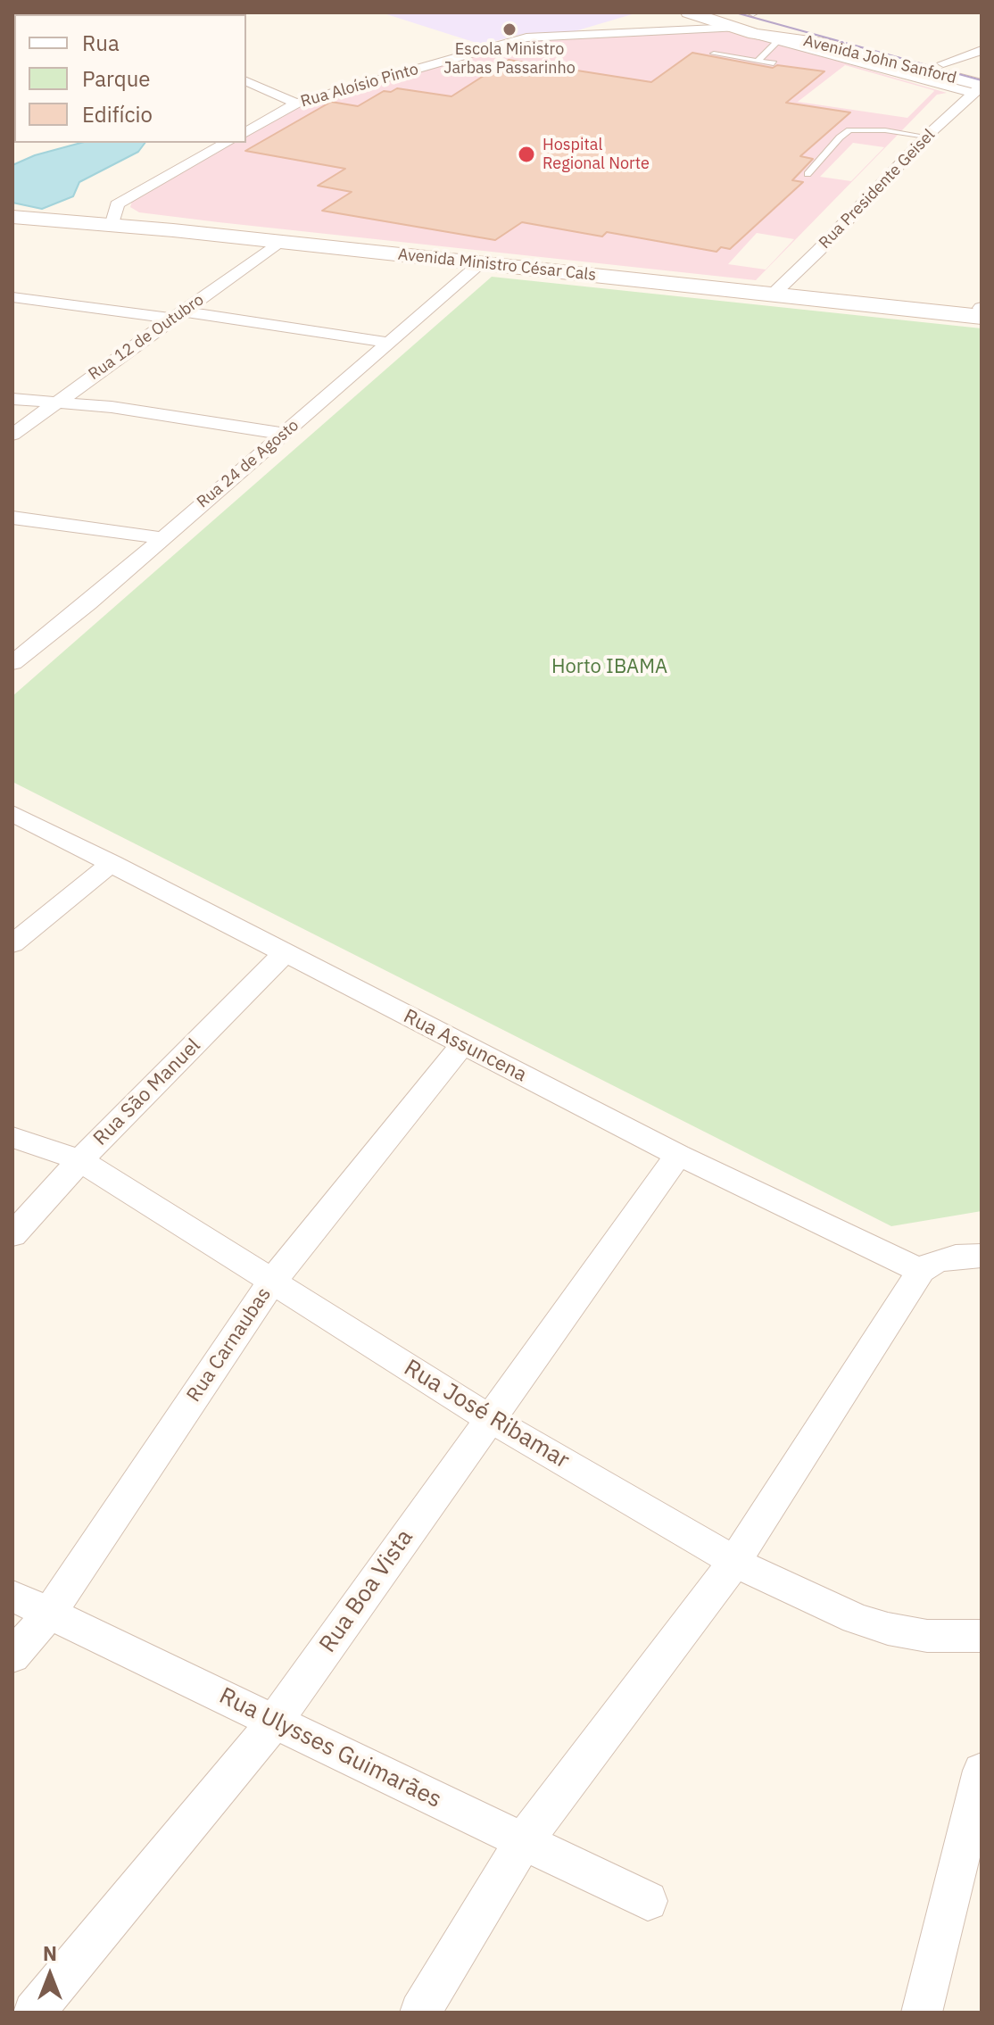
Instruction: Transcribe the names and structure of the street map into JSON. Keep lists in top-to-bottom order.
{
  "streets": {
    "main road": ["Avenida John Sanford", "Avenida Ministro César Cals"],
    "street": [
      "Rua Aloísio Pinto",
      "Rua Presidente Geisel",
      "Rua 12 de Outubro",
      "Rua 24 de Agosto",
      "Rua Assuncena",
      "Rua São Manuel",
      "Rua Carnaubas",
      "Rua José Ribamar",
      "Rua Boa Vista",
      "Rua Ulysses Guimarães"
    ]
  },
  "crossings": [
    ["Avenida John Sanford", "Rua Aloísio Pinto"],
    ["Avenida John Sanford", "Rua Presidente Geisel"],
    ["Rua Presidente Geisel", "Avenida Ministro César Cals"],
    ["Avenida Ministro César Cals", "Rua 12 de Outubro"],
    ["Avenida Ministro César Cals", "Rua 24 de Agosto"],
    ["Rua Assuncena", "Rua São Manuel"],
    ["Rua Assuncena", "Rua Carnaubas"],
    ["Rua Assuncena", "Rua Boa Vista"],
    ["Rua São Manuel", "Rua José Ribamar"],
    ["Rua Carnaubas", "Rua José Ribamar"],
    ["Rua Carnaubas", "Rua Ulysses Guimarães"],
    ["Rua José Ribamar", "Rua Boa Vista"],
    ["Rua Boa Vista", "Rua Ulysses Guimarães"]
  ],
  "parks": ["Horto IBAMA"],
  "places": ["Escola Ministro Jarbas Passarinho", "Hospital Regional Norte"],
  "legend": ["Rua", "Parque", "Edifício"],
  "north": "top"
}
